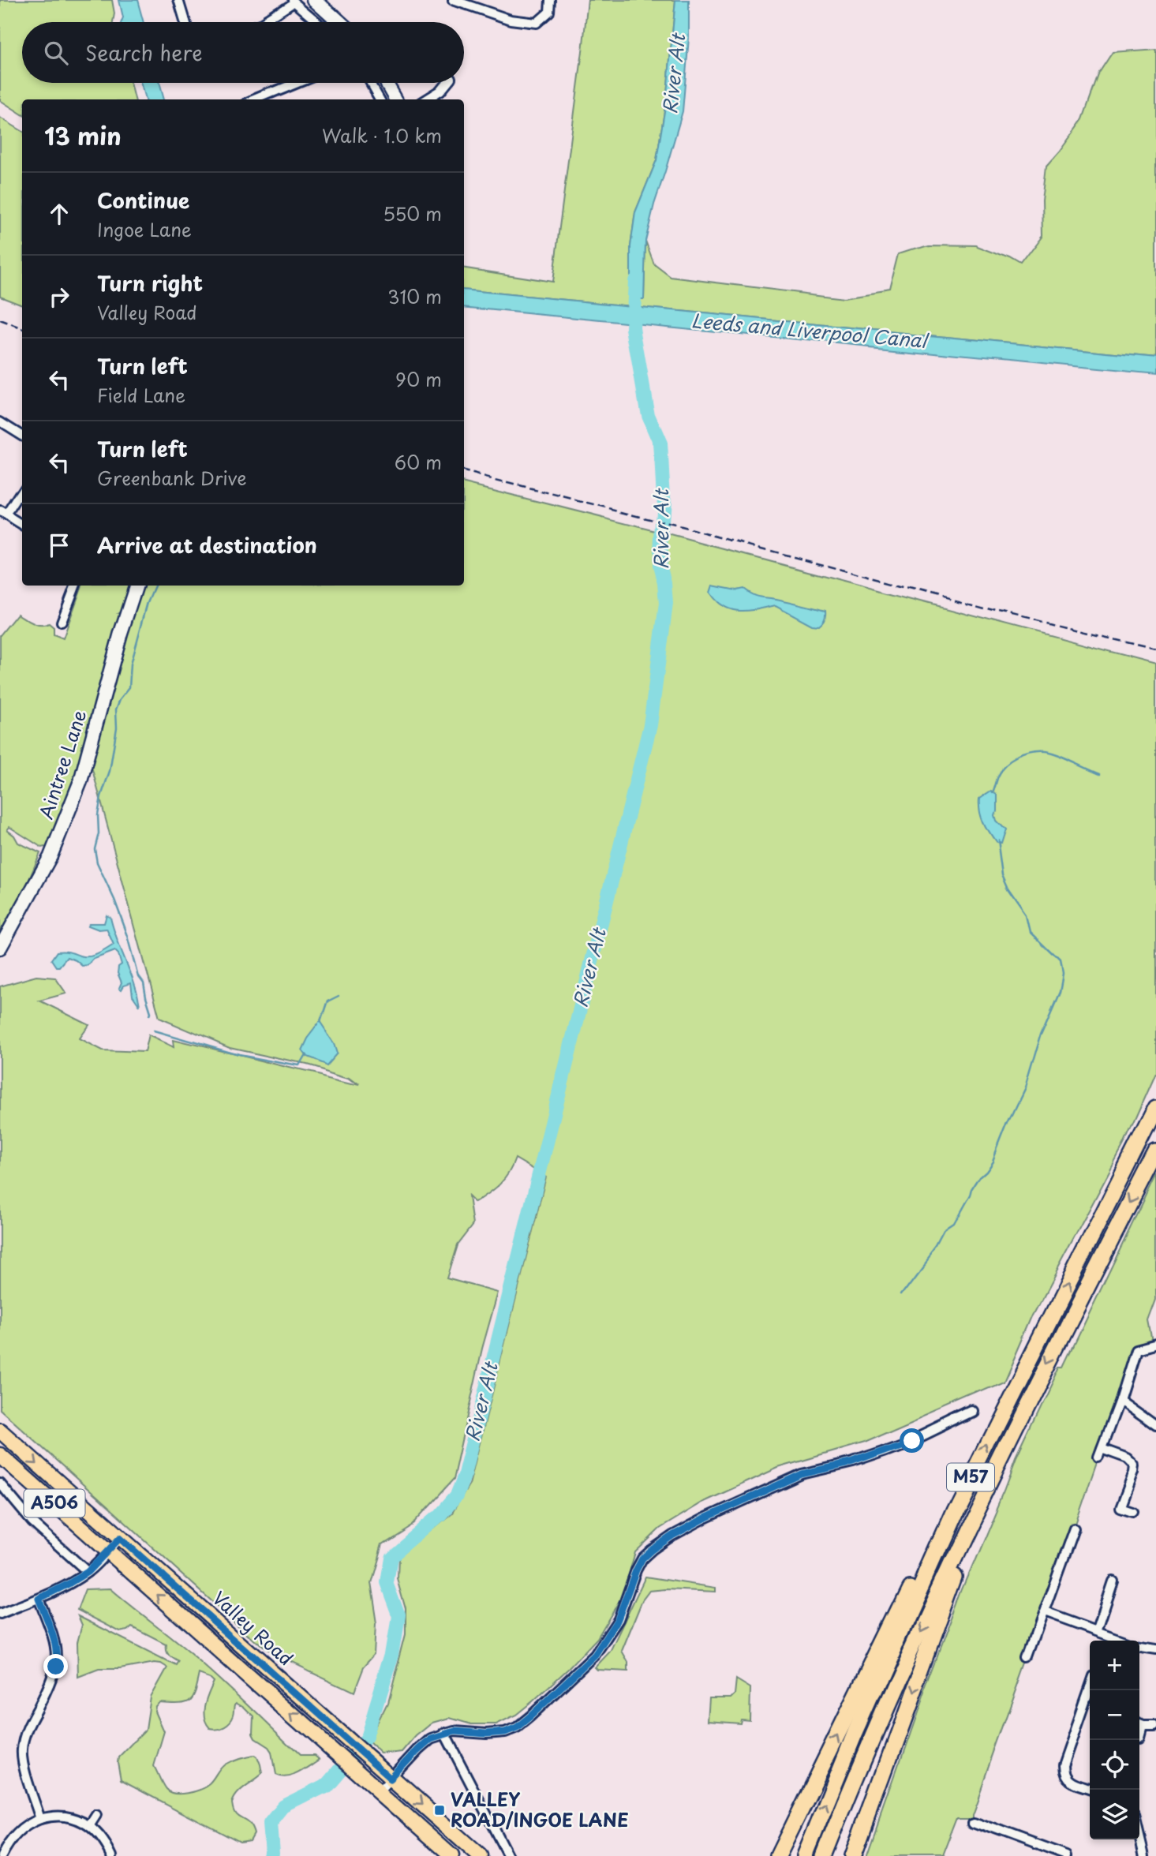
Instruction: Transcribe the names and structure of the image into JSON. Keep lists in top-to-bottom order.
{
  "streets": {
    "highway": ["M57"],
    "main road": ["Aintree Lane", "A506", "Valley Road"]
  },
  "water": ["River Alt", "Leeds and Liverpool Canal"],
  "places": {
    "transit": ["VALLEY ROAD/INGOE LANE"]
  },
  "page": {
    "search": "Search here",
    "heading": ["13 min", "Walk · 1.0 km"],
    "list": [
      ["Continue", "Ingoe Lane", "550 m"],
      ["Turn right", "Valley Road", "310 m"],
      ["Turn left", "Field Lane", "90 m"],
      ["Turn left", "Greenbank Drive", "60 m"],
      "Arrive at destination"
    ],
    "map_buttons": ["+", "−"]
  }
}
